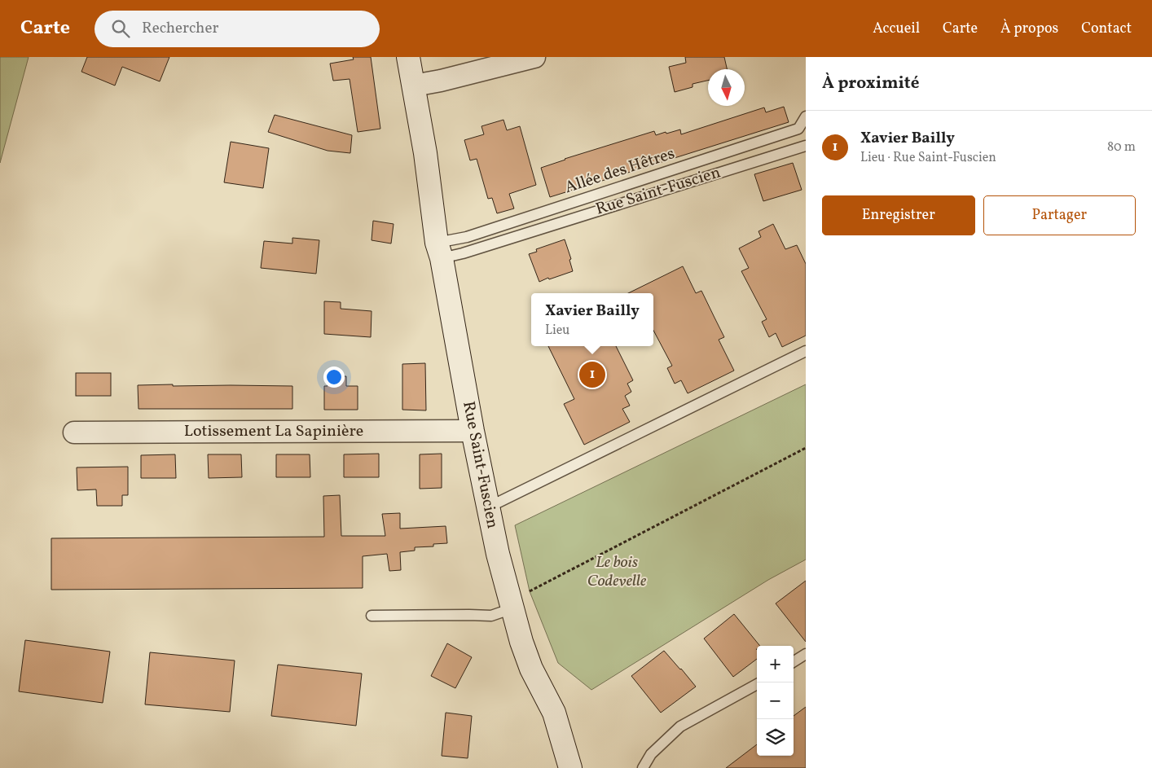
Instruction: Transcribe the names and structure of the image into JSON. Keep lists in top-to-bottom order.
{
  "streets": {
    "main road": ["Rue Saint-Fuscien"],
    "street": ["Lotissement La Sapinière"],
    "lane": ["Allée des Hêtres"]
  },
  "crossings": [
    ["Allée des Hêtres", "Rue Saint-Fuscien"],
    ["Rue Saint-Fuscien", "Lotissement La Sapinière"]
  ],
  "parks": ["Le bois Codevelle"],
  "north": "bottom",
  "page": {
    "header": "Carte",
    "search": "Rechercher",
    "nav": [
      "Accueil",
      "Carte",
      "À propos",
      "Contact"
    ],
    "heading": "À proximité",
    "list": [
      {
        "mark": "1",
        "name": "Xavier Bailly",
        "note": "Lieu · Rue Saint-Fuscien",
        "value": "80 m"
      }
    ],
    "buttons": ["Enregistrer", "Partager"],
    "popup": ["Xavier Bailly", "Lieu"],
    "pins": "1",
    "map_buttons": ["+", "−"]
  }
}
